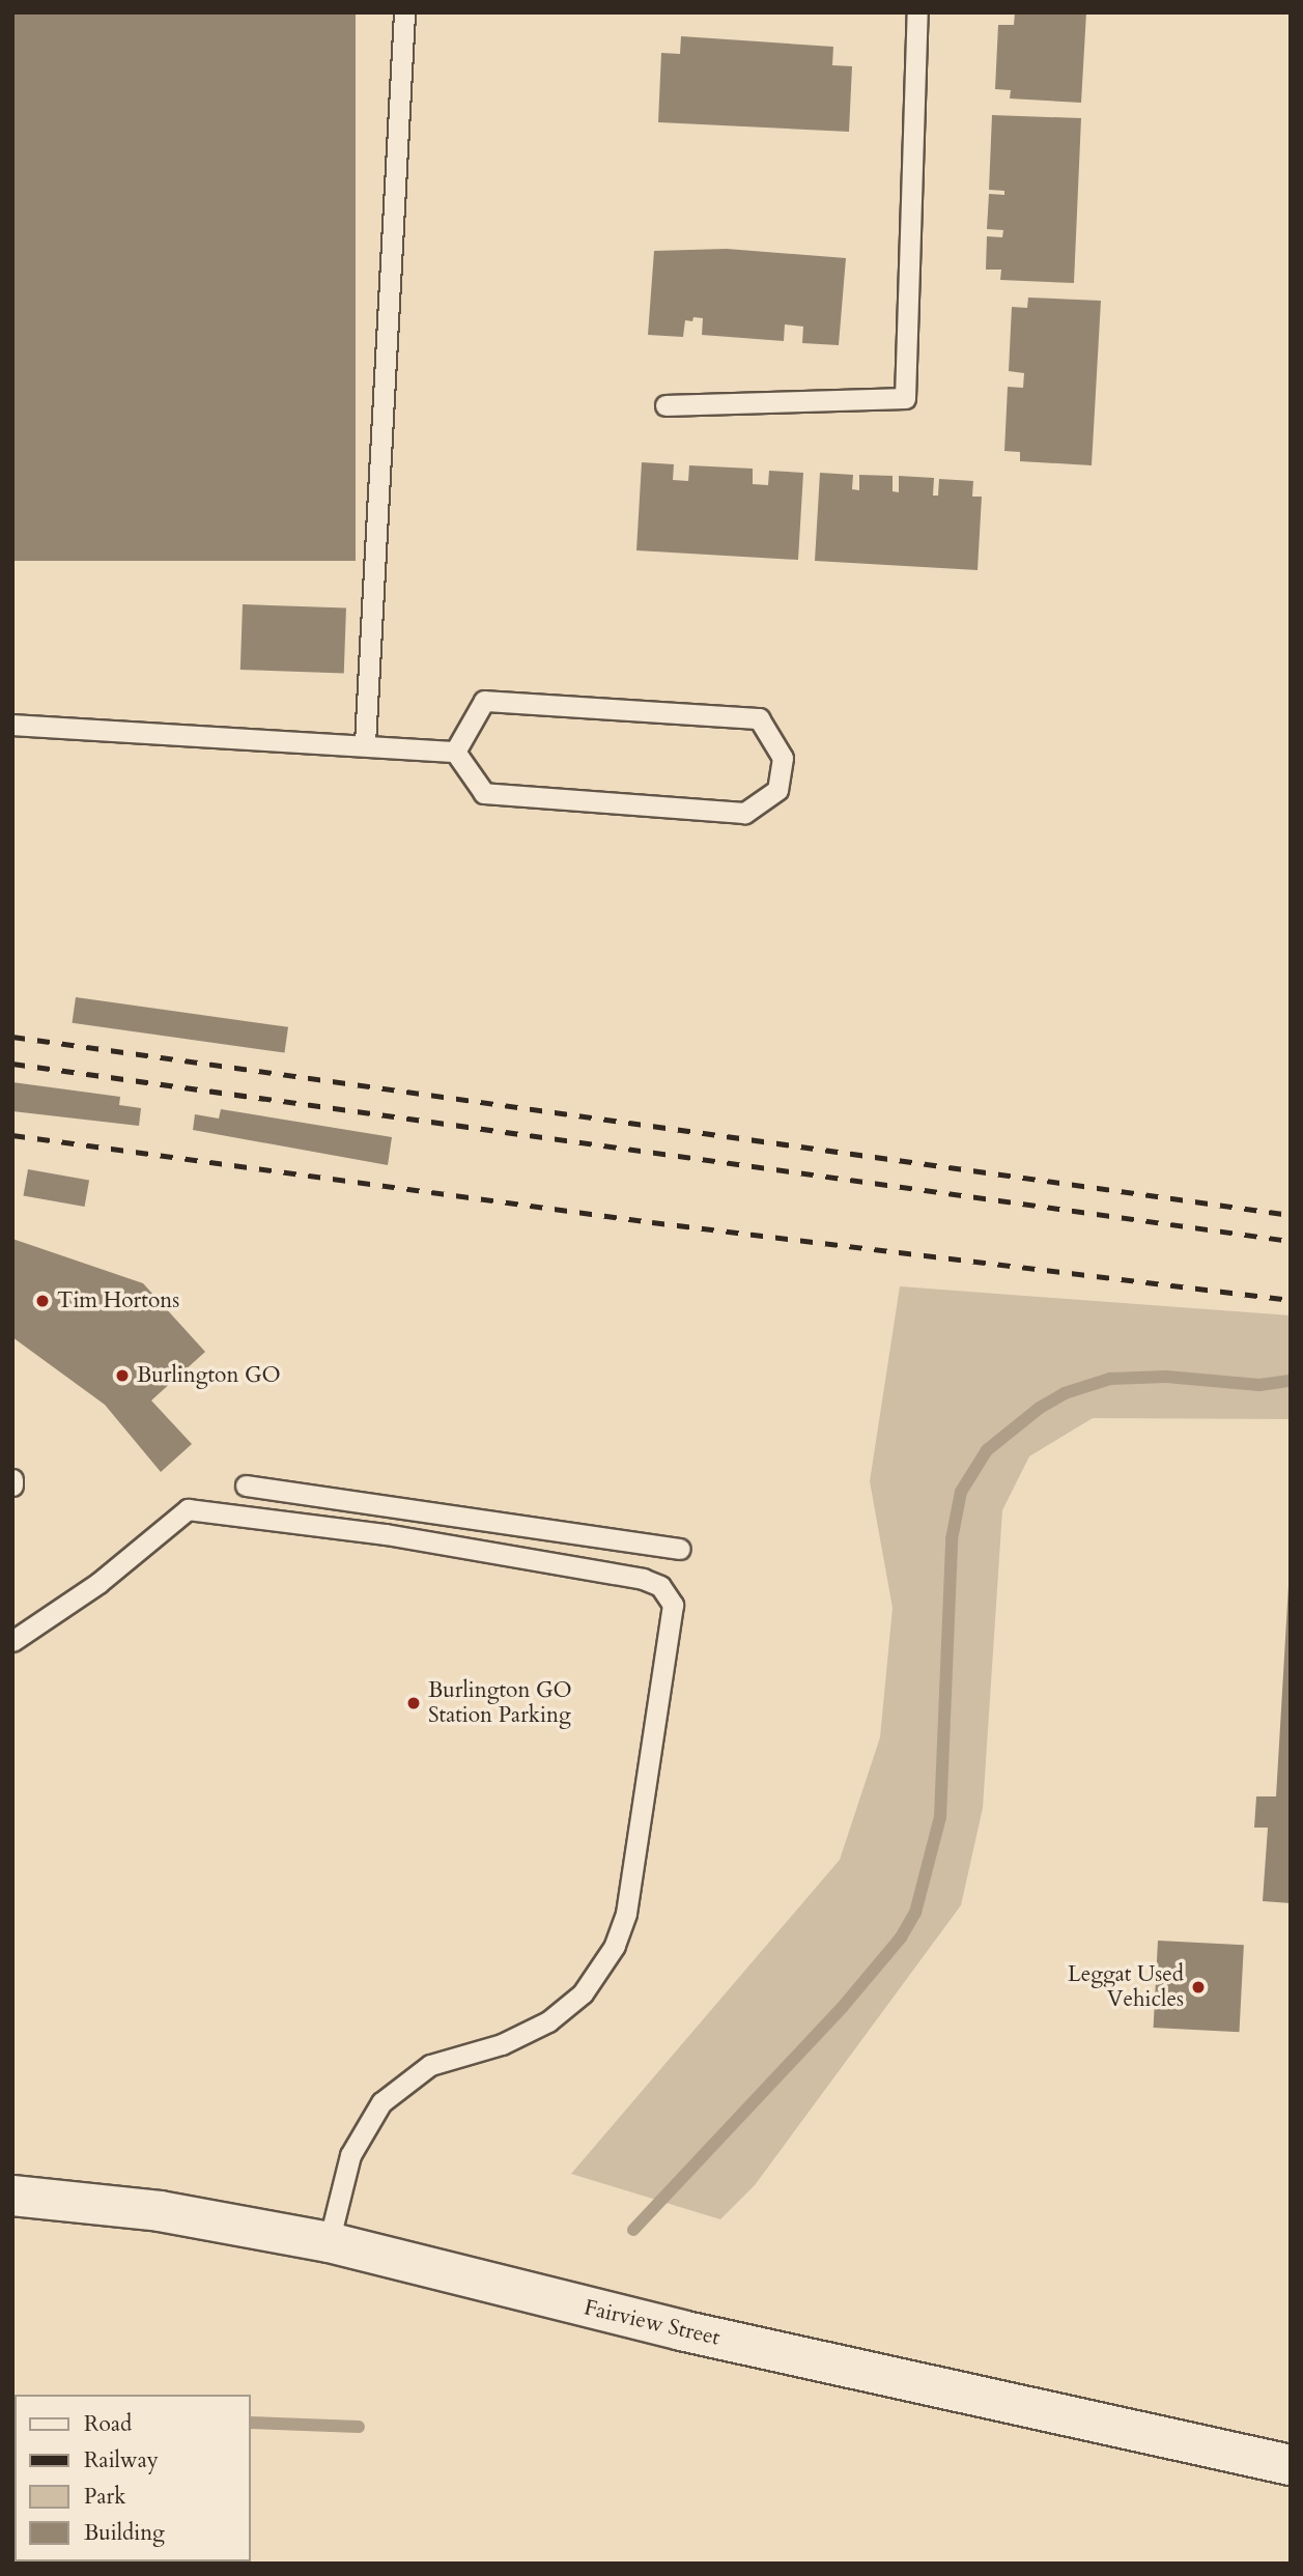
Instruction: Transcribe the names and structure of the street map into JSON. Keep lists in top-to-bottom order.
{
  "streets": {
    "main road": ["Fairview Street"]
  },
  "places": [
    "Tim Hortons",
    "Burlington GO",
    "Burlington GO Station Parking",
    "Leggat Used Vehicles"
  ],
  "legend": [
    "Road",
    "Railway",
    "Park",
    "Building"
  ]
}
